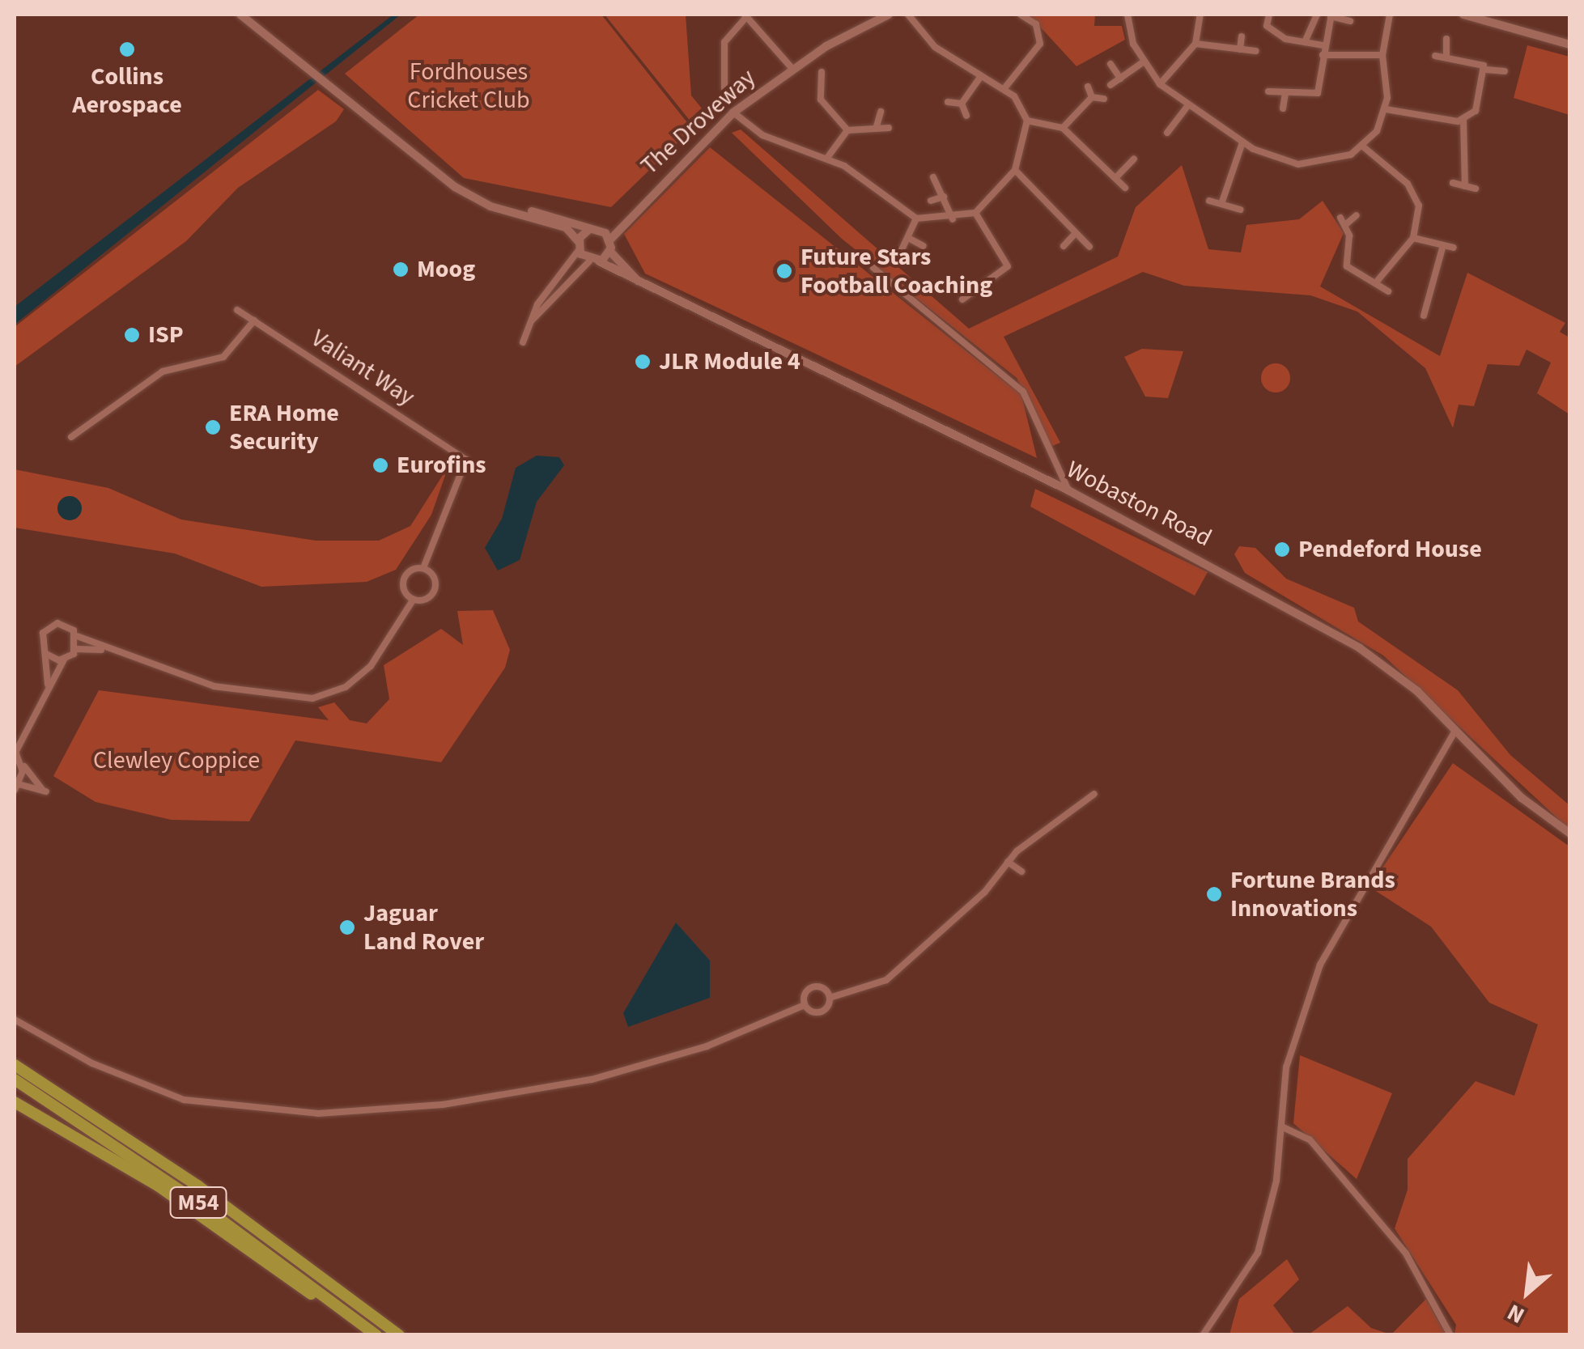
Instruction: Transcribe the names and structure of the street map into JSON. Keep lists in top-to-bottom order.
{
  "streets": {
    "highway": ["M54"],
    "street": ["The Droveway", "Valiant Way", "Wobaston Road"]
  },
  "crossings": [
    ["The Droveway", "Wobaston Road"]
  ],
  "parks": ["Fordhouses Cricket Club", "Clewley Coppice"],
  "places": [
    "Collins Aerospace",
    "Moog",
    "Future Stars Football Coaching",
    "ISP",
    "JLR Module 4",
    "ERA Home Security",
    "Eurofins",
    "Pendeford House",
    "Fortune Brands Innovations",
    "Jaguar Land Rover"
  ],
  "north": "bottom left"
}
